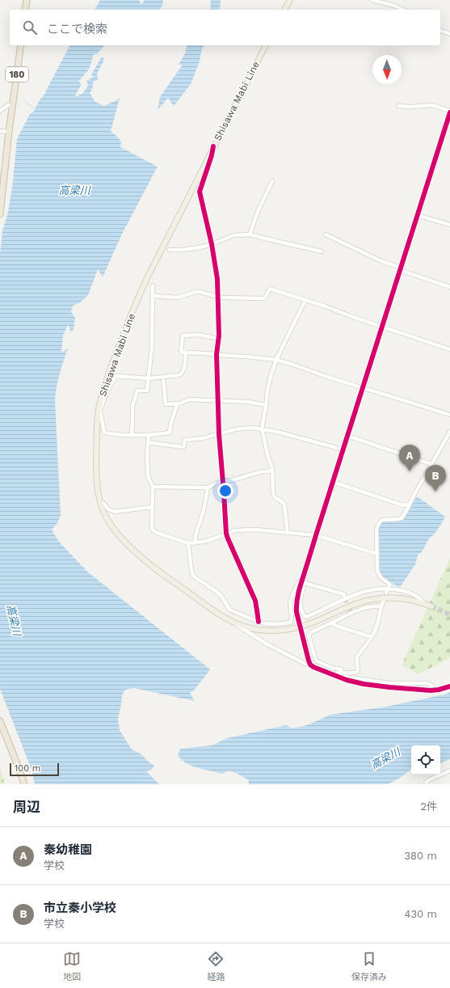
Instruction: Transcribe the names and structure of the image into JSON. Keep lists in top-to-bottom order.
{
  "streets": {
    "highway": ["180"],
    "main road": ["Shisawa Mabi Line"]
  },
  "water": ["高梁川"],
  "scale_bar": "100 m",
  "north": "bottom",
  "page": {
    "search": "ここで検索",
    "pins": ["A", "B"],
    "scale": "100 m",
    "heading": ["周辺", "2件"],
    "list": [
      {
        "mark": "A",
        "name": "秦幼稚園",
        "note": "学校",
        "value": "380 m"
      },
      {
        "mark": "B",
        "name": "市立秦小学校",
        "note": "学校",
        "value": "430 m"
      }
    ],
    "nav": ["地図", "経路", "保存済み"]
  }
}
